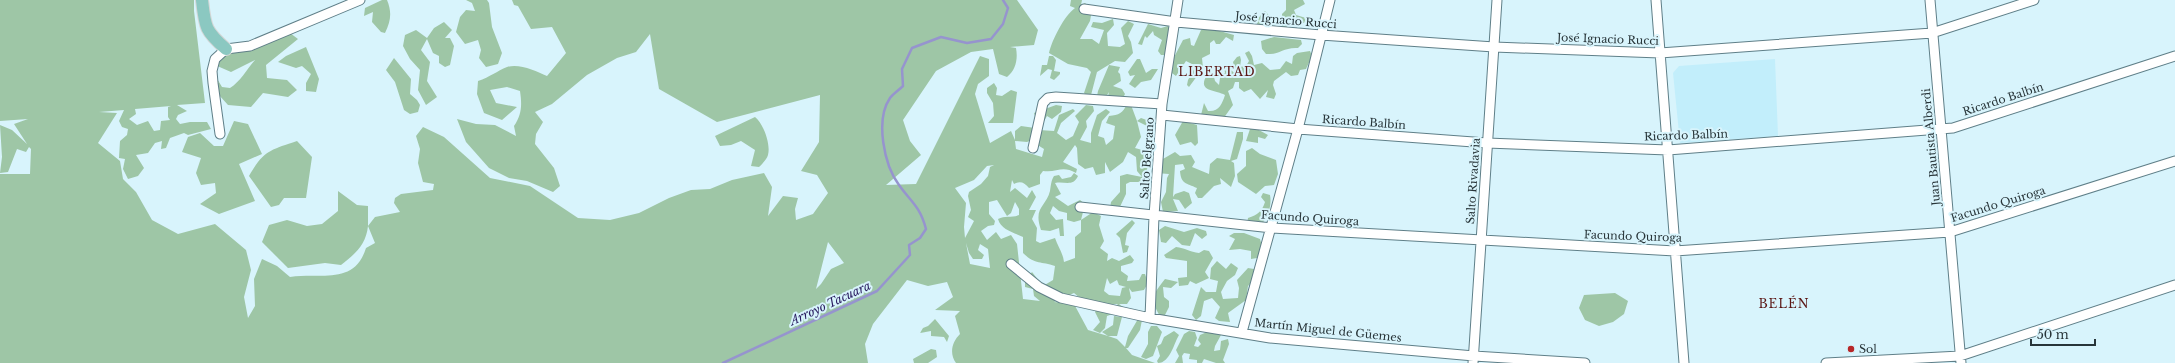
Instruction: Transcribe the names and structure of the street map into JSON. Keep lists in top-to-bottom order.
{
  "streets": {
    "street": [
      "José Ignacio Rucci",
      "Ricardo Balbín",
      "Juan Bautista Alberdi",
      "Salto Belgrano",
      "Salto Rivadavia",
      "Facundo Quiroga",
      "Martín Miguel de Güemes"
    ]
  },
  "crossings": [
    ["José Ignacio Rucci", "Juan Bautista Alberdi"],
    ["José Ignacio Rucci", "Salto Belgrano"],
    ["José Ignacio Rucci", "Salto Rivadavia"],
    ["Ricardo Balbín", "Juan Bautista Alberdi"],
    ["Ricardo Balbín", "Salto Belgrano"],
    ["Ricardo Balbín", "Salto Rivadavia"],
    ["Juan Bautista Alberdi", "Facundo Quiroga"],
    ["Salto Belgrano", "Facundo Quiroga"],
    ["Salto Belgrano", "Martín Miguel de Güemes"],
    ["Salto Rivadavia", "Facundo Quiroga"],
    ["Salto Rivadavia", "Martín Miguel de Güemes"]
  ],
  "districts": ["LIBERTAD", "BELÉN"],
  "water": ["Arroyo Tacuara"],
  "places": ["Sol"],
  "scale_bar": "50 m"
}
